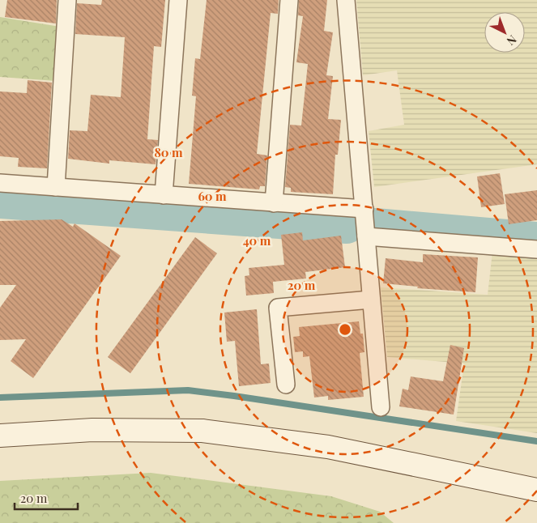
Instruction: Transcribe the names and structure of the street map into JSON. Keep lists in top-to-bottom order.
{
  "scale_bar": "20 m",
  "north": "bottom right",
  "rings": [
    "80 m",
    "60 m",
    "40 m",
    "20 m"
  ]
}
